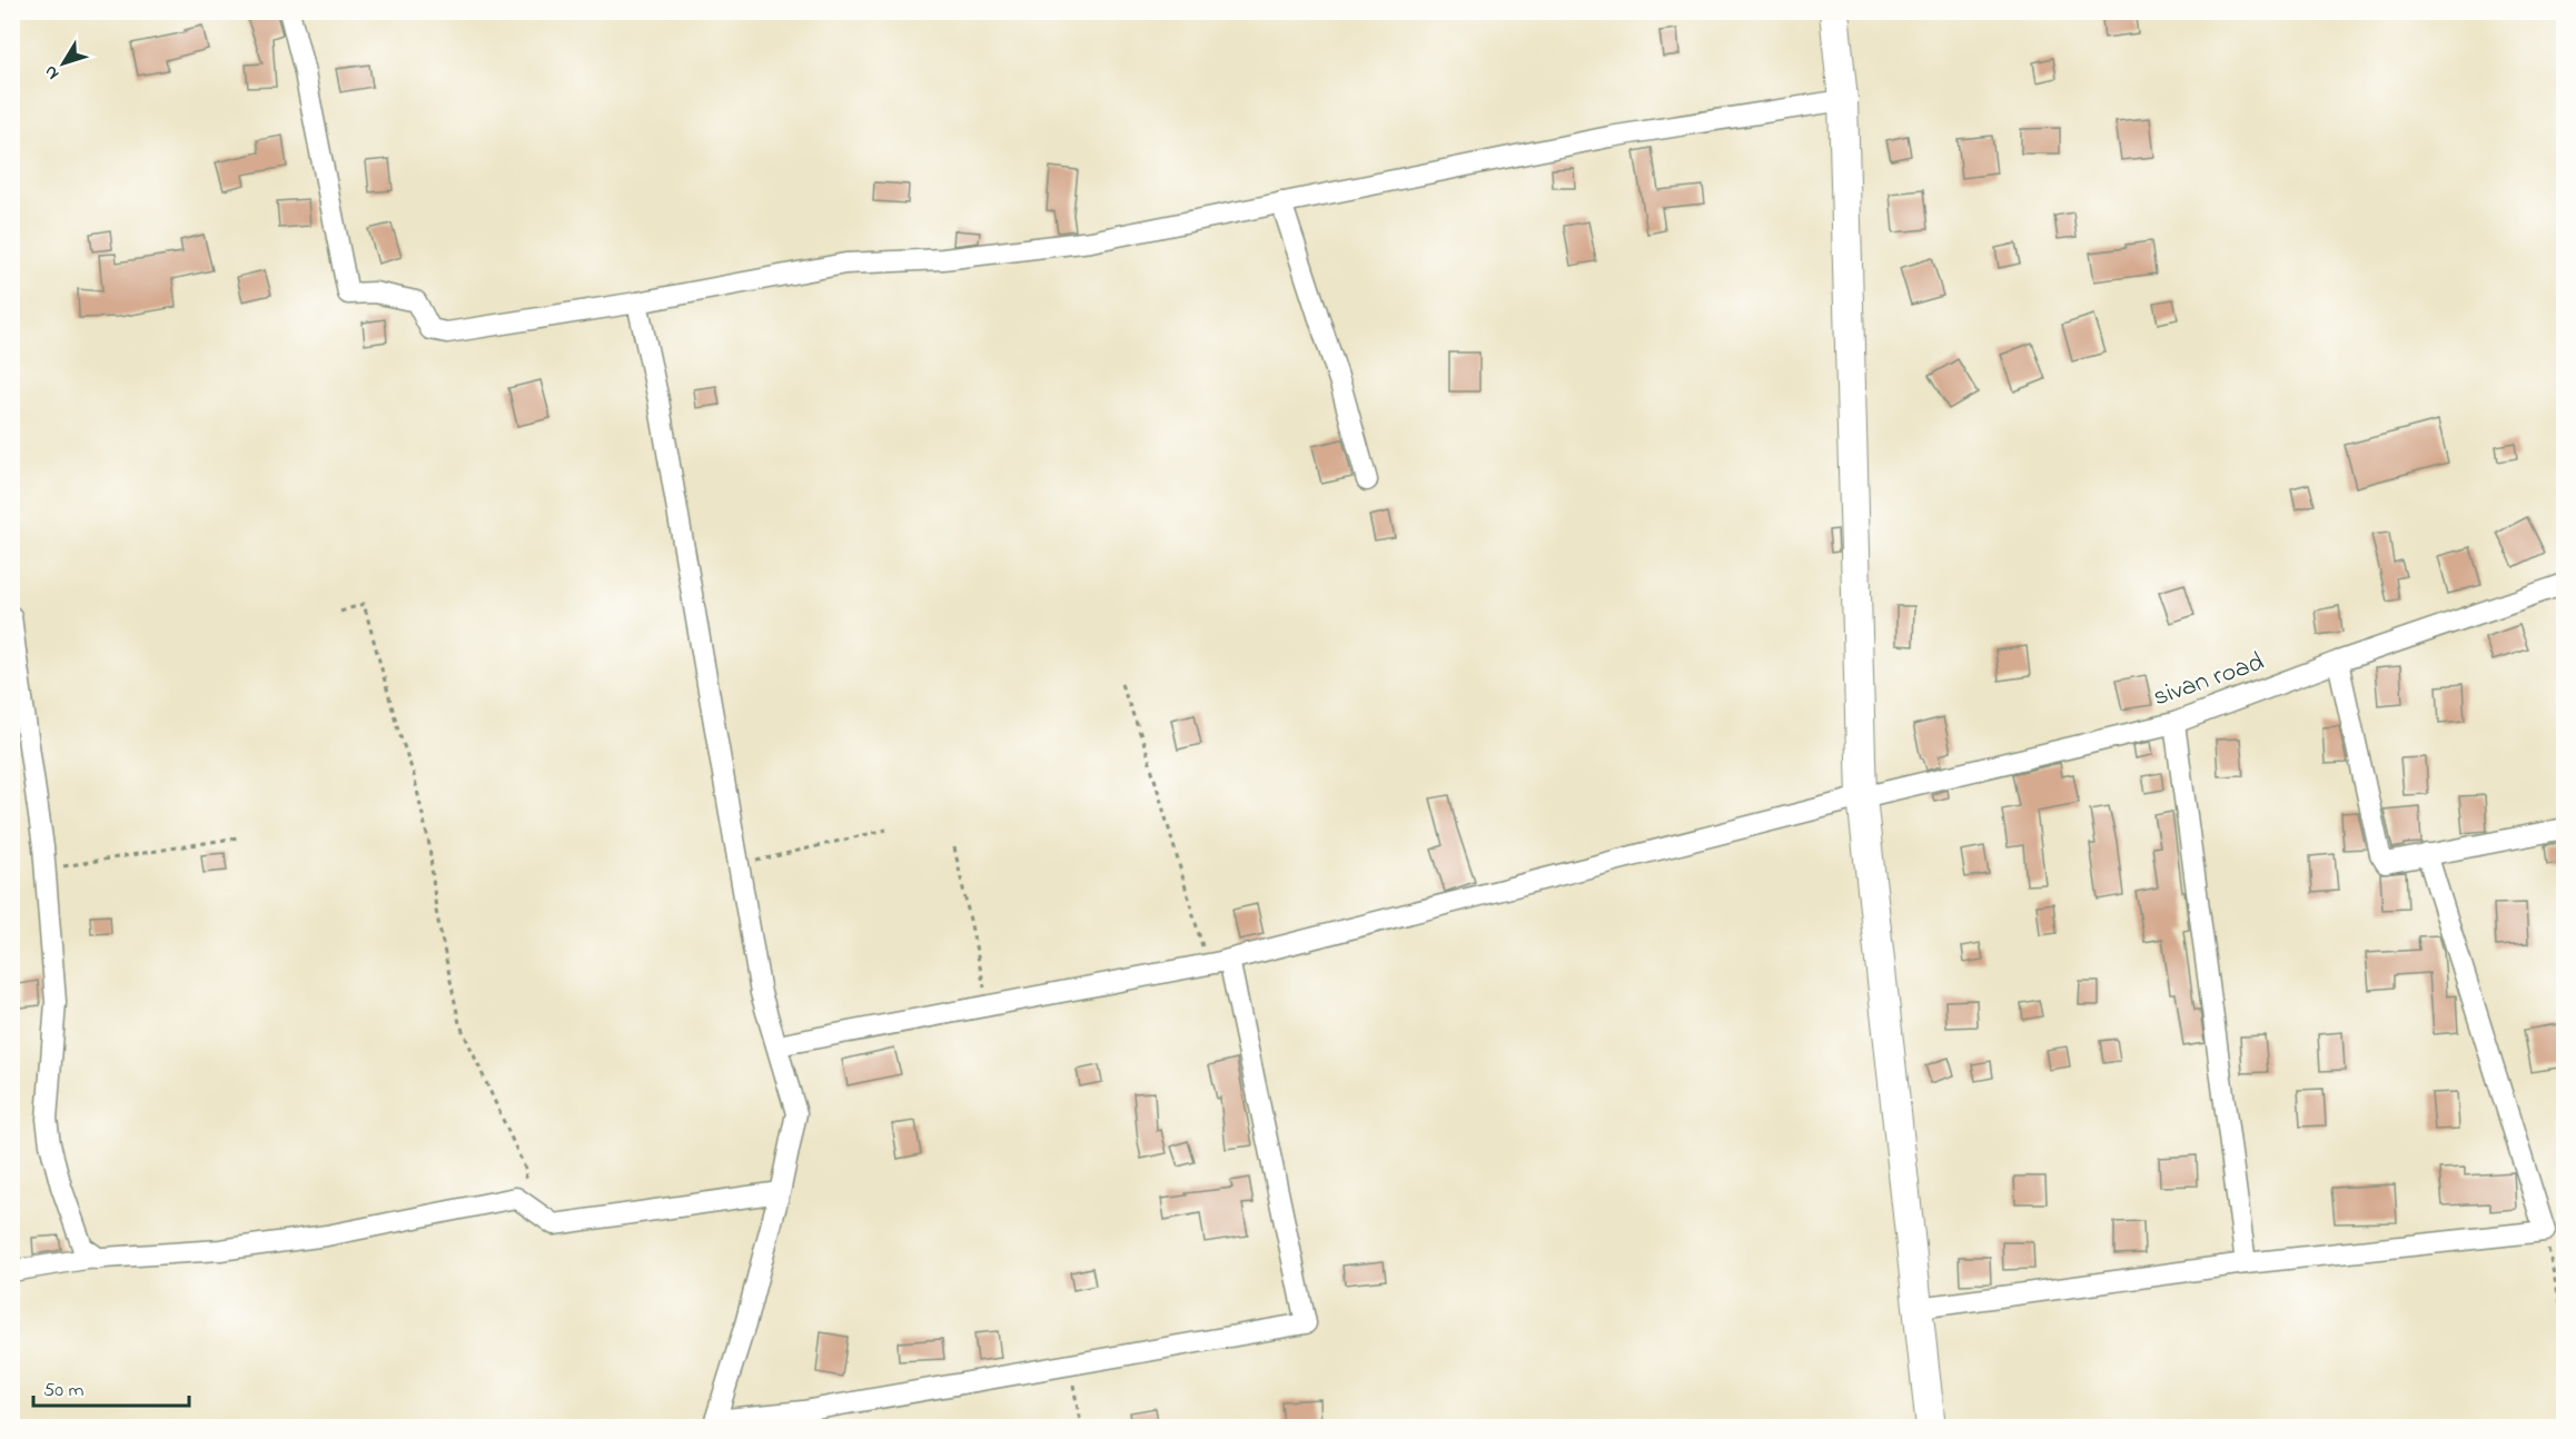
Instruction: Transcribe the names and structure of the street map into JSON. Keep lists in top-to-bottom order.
{
  "streets": {
    "street": ["sivan road"]
  },
  "scale_bar": "50 m",
  "north": "bottom left"
}
